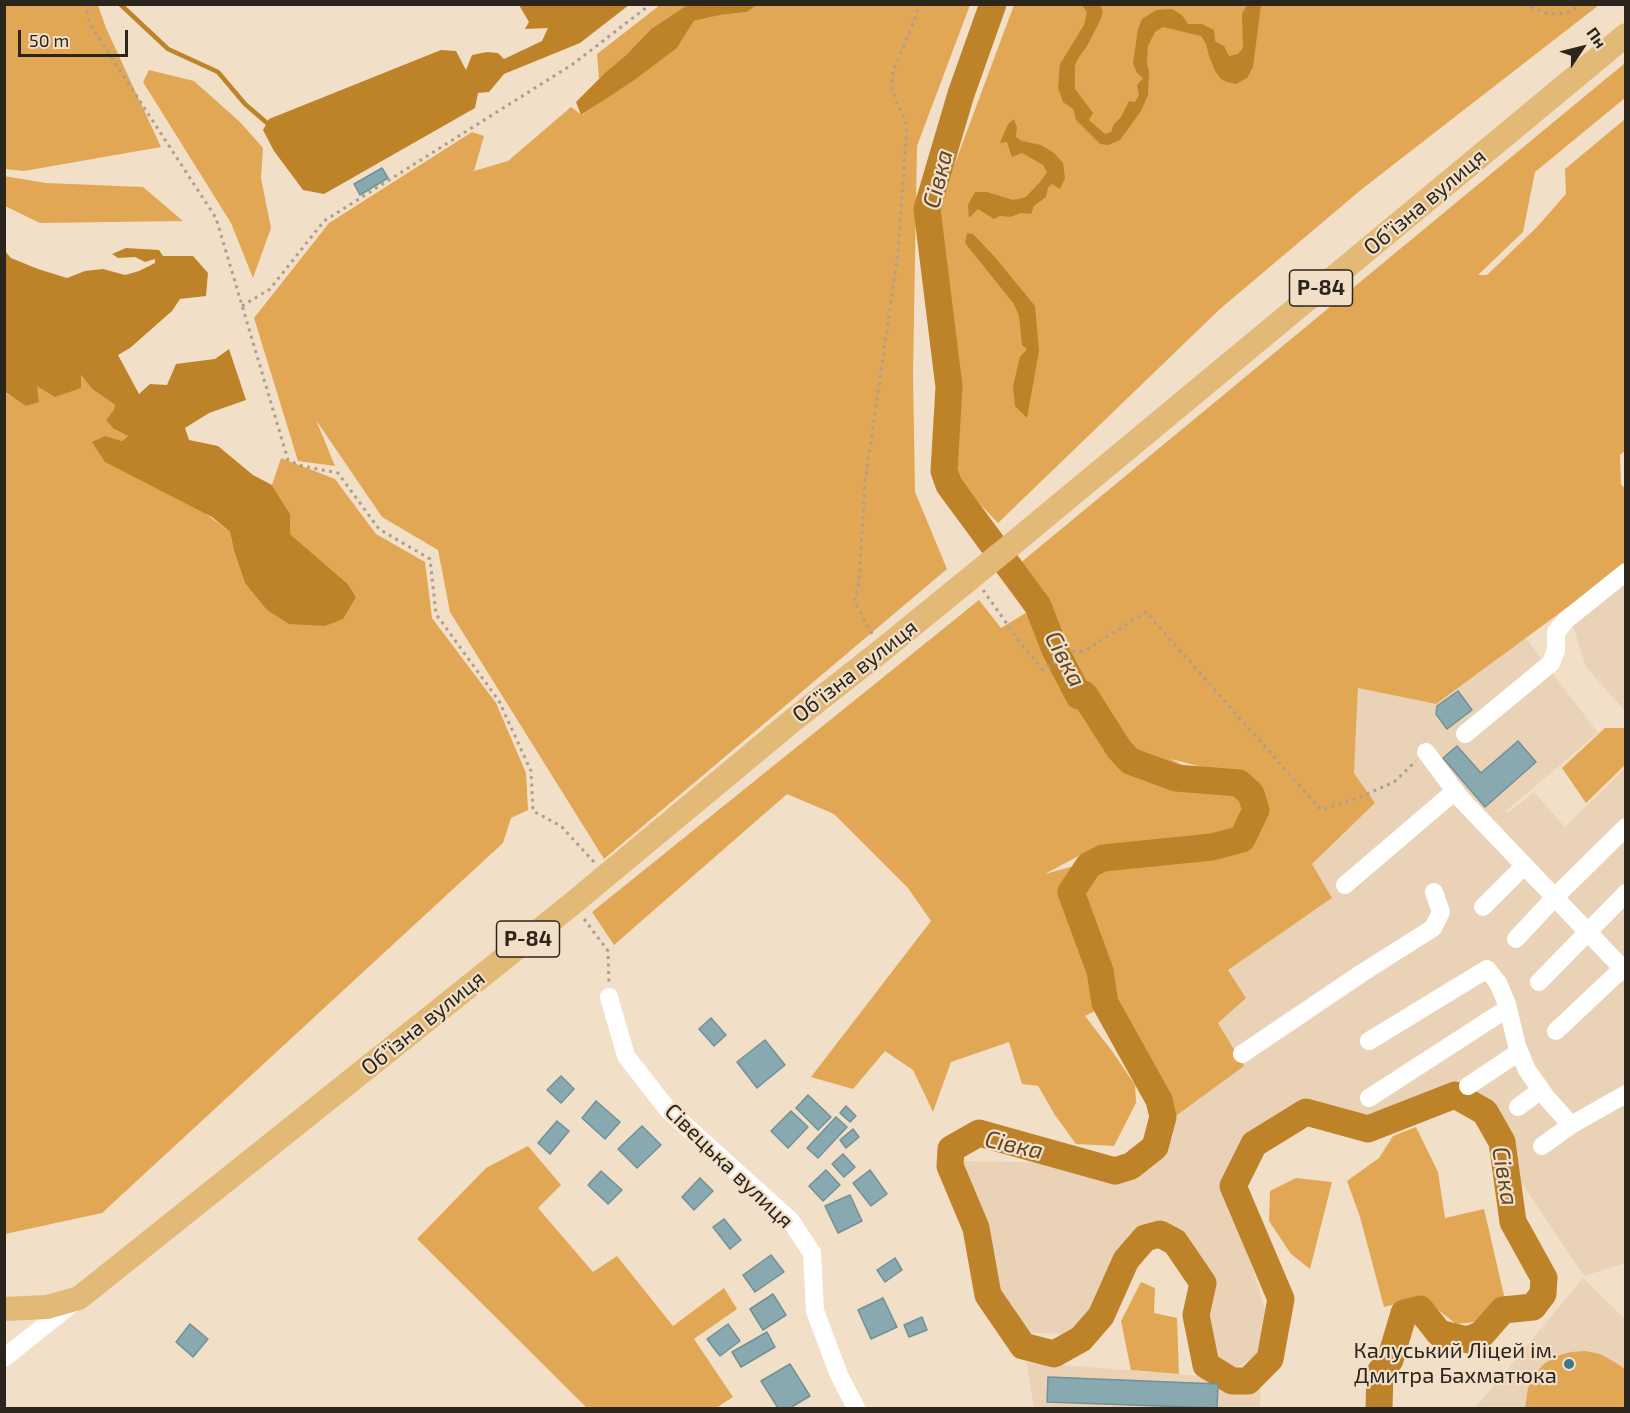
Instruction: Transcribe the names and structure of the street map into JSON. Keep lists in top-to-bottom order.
{
  "streets": {
    "main road": ["Обʼїзна вулиця", "Р-84"],
    "street": ["Сівецька вулиця"]
  },
  "water": ["Сівка"],
  "places": ["Калуський Ліцей ім. Дмитра Бахматюка"],
  "scale_bar": "50 m",
  "north": "top right"
}
